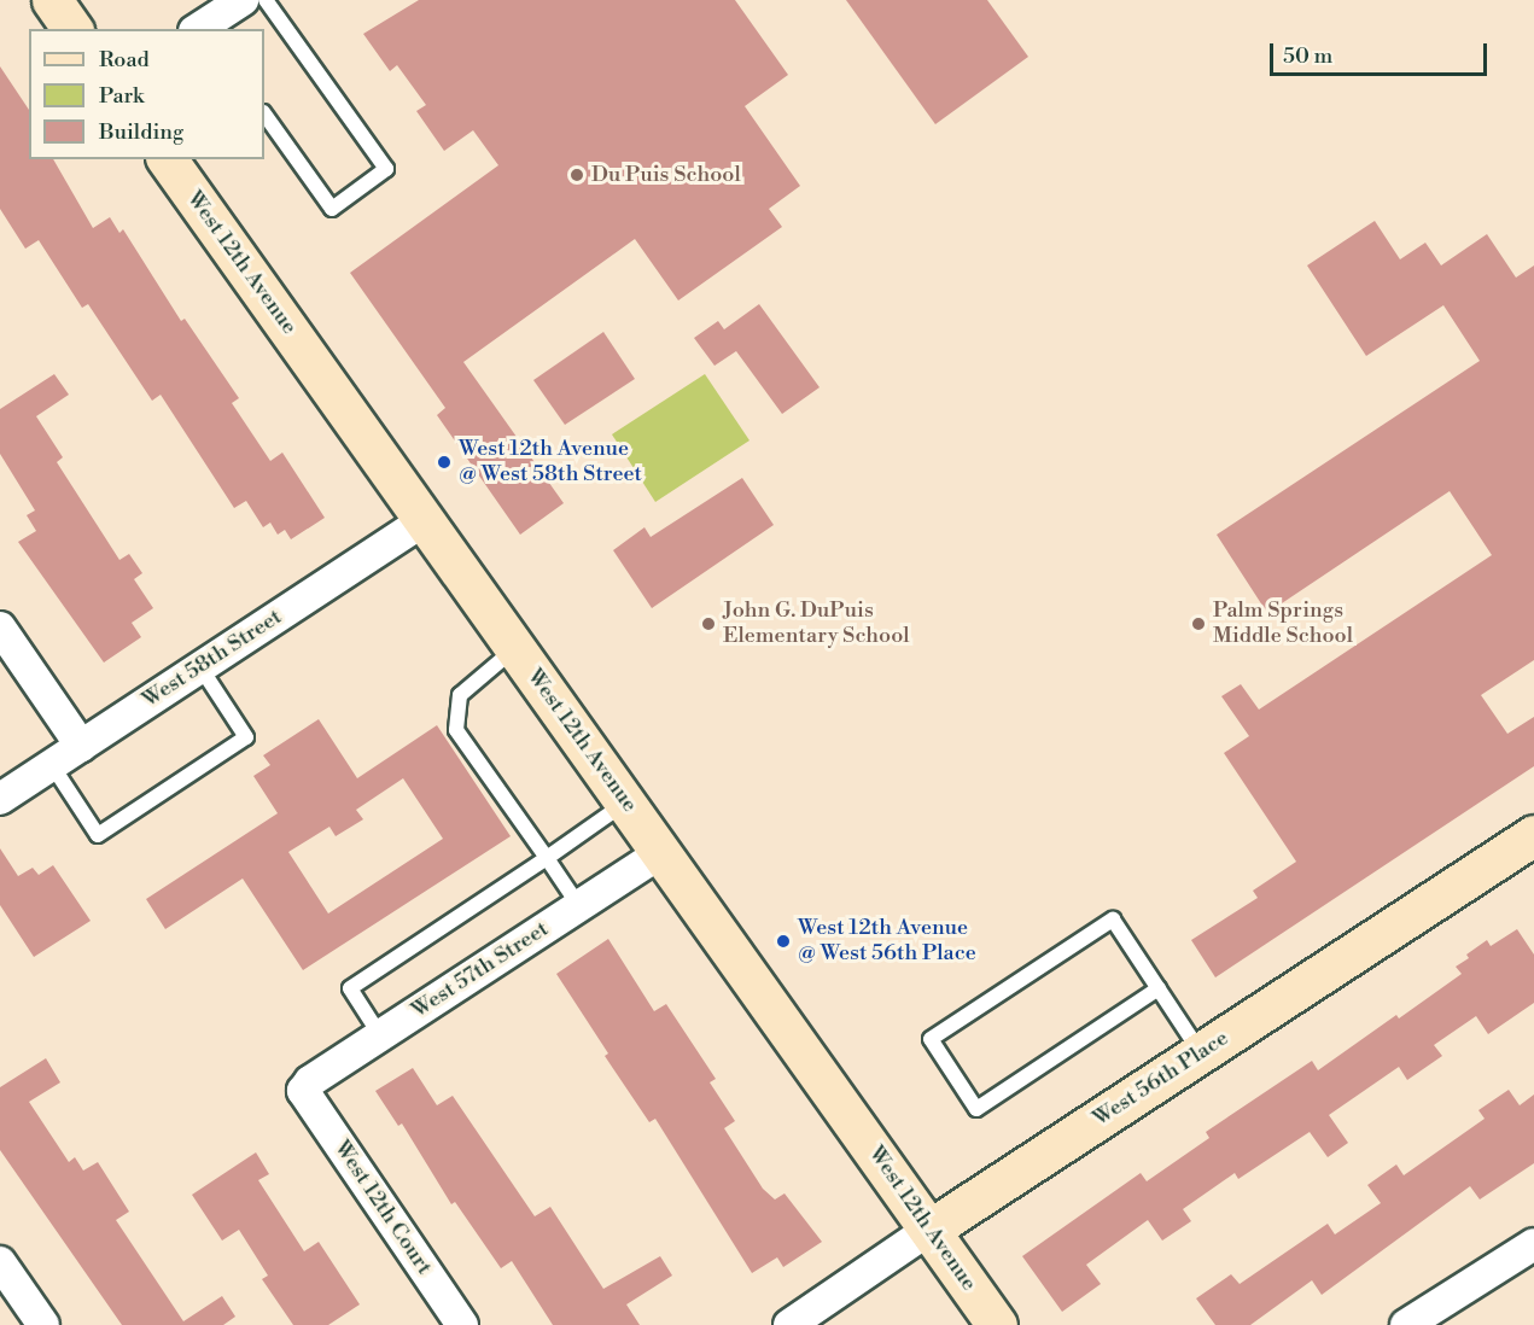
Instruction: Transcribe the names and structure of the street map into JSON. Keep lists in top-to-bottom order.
{
  "streets": {
    "main road": ["West 12th Avenue", "West 56th Place"],
    "street": ["West 58th Street", "West 57th Street", "West 12th Court"]
  },
  "crossings": [
    ["West 12th Avenue", "West 58th Street"],
    ["West 12th Avenue", "West 57th Street"],
    ["West 12th Avenue", "West 56th Place"],
    ["West 57th Street", "West 12th Court"]
  ],
  "places": [
    "Du Puis School",
    "West 12th Avenue @ West 58th Street",
    "John G. DuPuis Elementary School",
    "Palm Springs Middle School",
    "West 12th Avenue @ West 56th Place"
  ],
  "legend": ["Road", "Park", "Building"],
  "scale_bar": "50 m"
}
